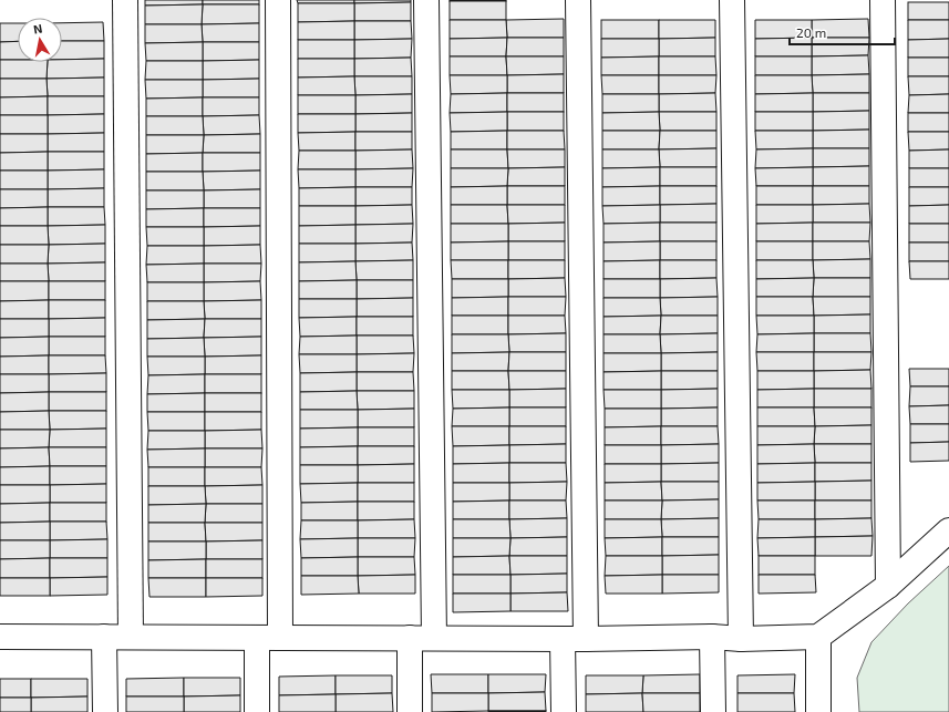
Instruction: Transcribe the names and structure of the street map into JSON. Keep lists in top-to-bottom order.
{
  "scale_bar": "20 m",
  "north": "top"
}
